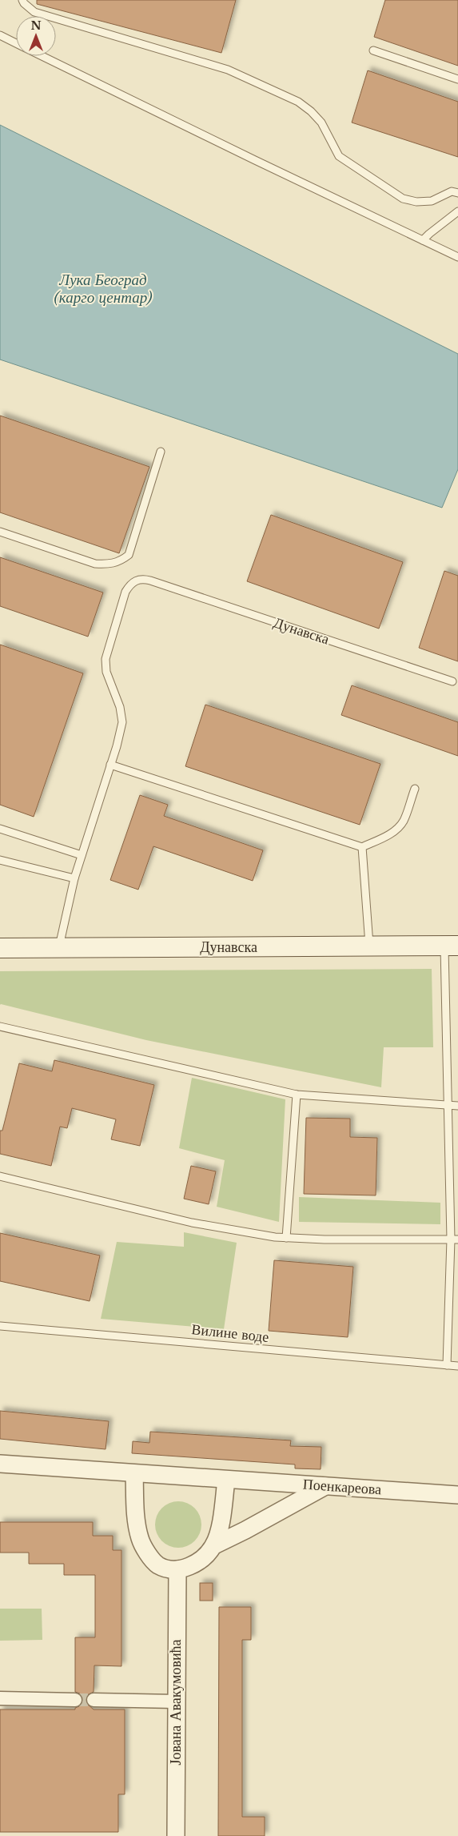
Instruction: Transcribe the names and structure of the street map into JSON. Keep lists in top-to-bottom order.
{
  "streets": {
    "main road": ["Дунавска"],
    "street": ["Поенкареова", "Јована Авакумовића"],
    "lane": ["Вилине воде"]
  },
  "water": ["Лука Београд (карго центар)"],
  "north": "top"
}
